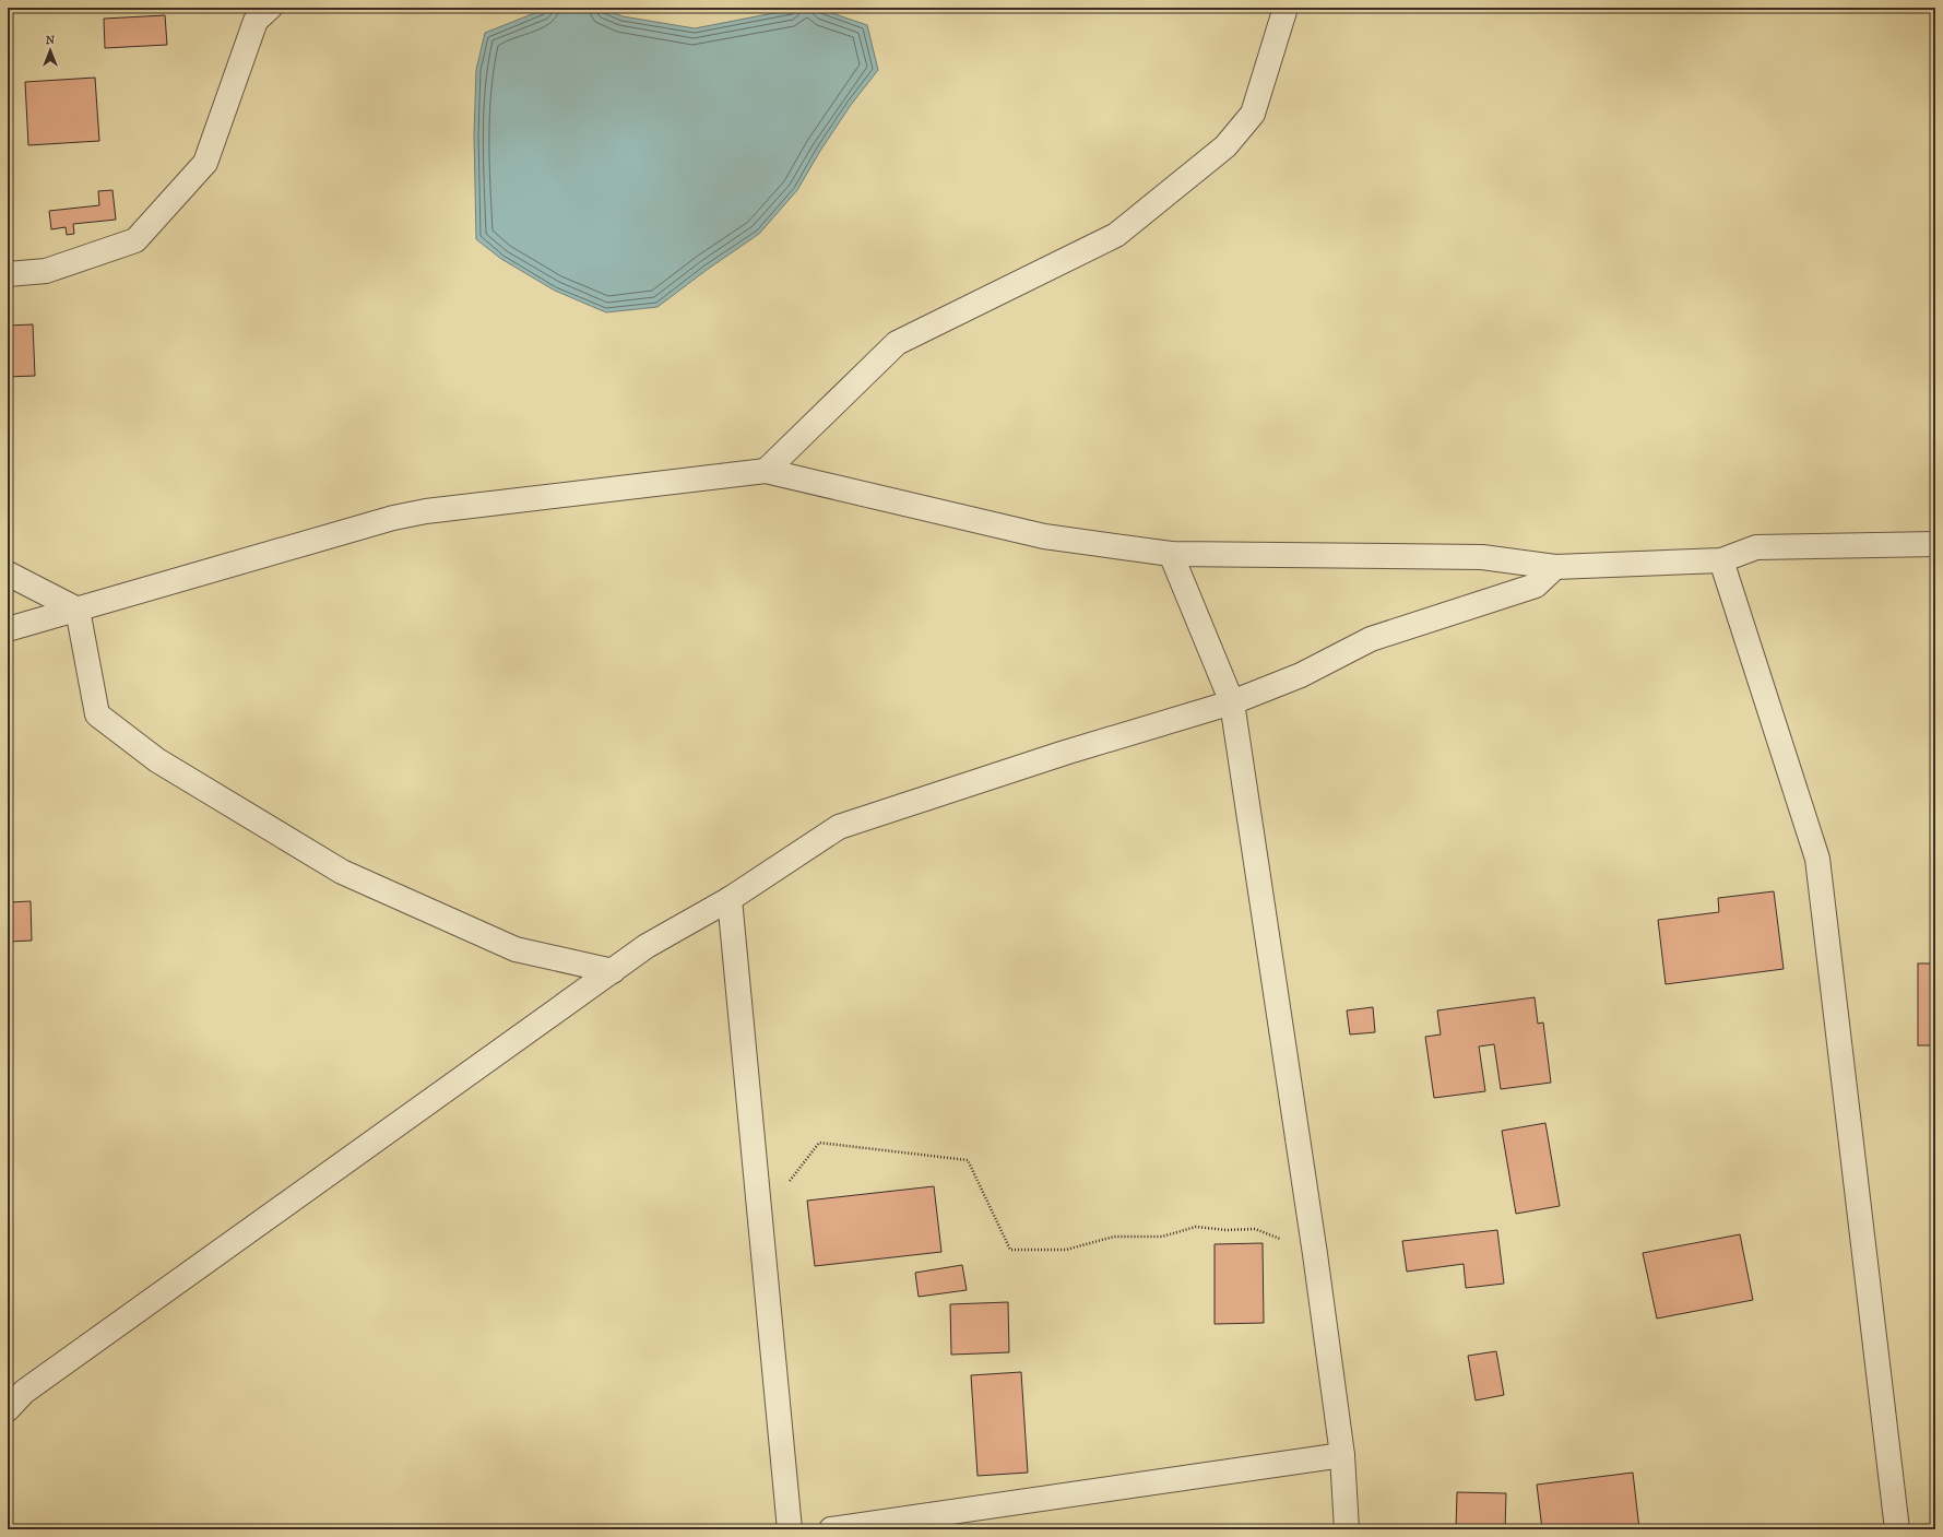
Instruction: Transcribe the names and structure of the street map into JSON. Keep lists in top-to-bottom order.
{
  "north": "top"
}
